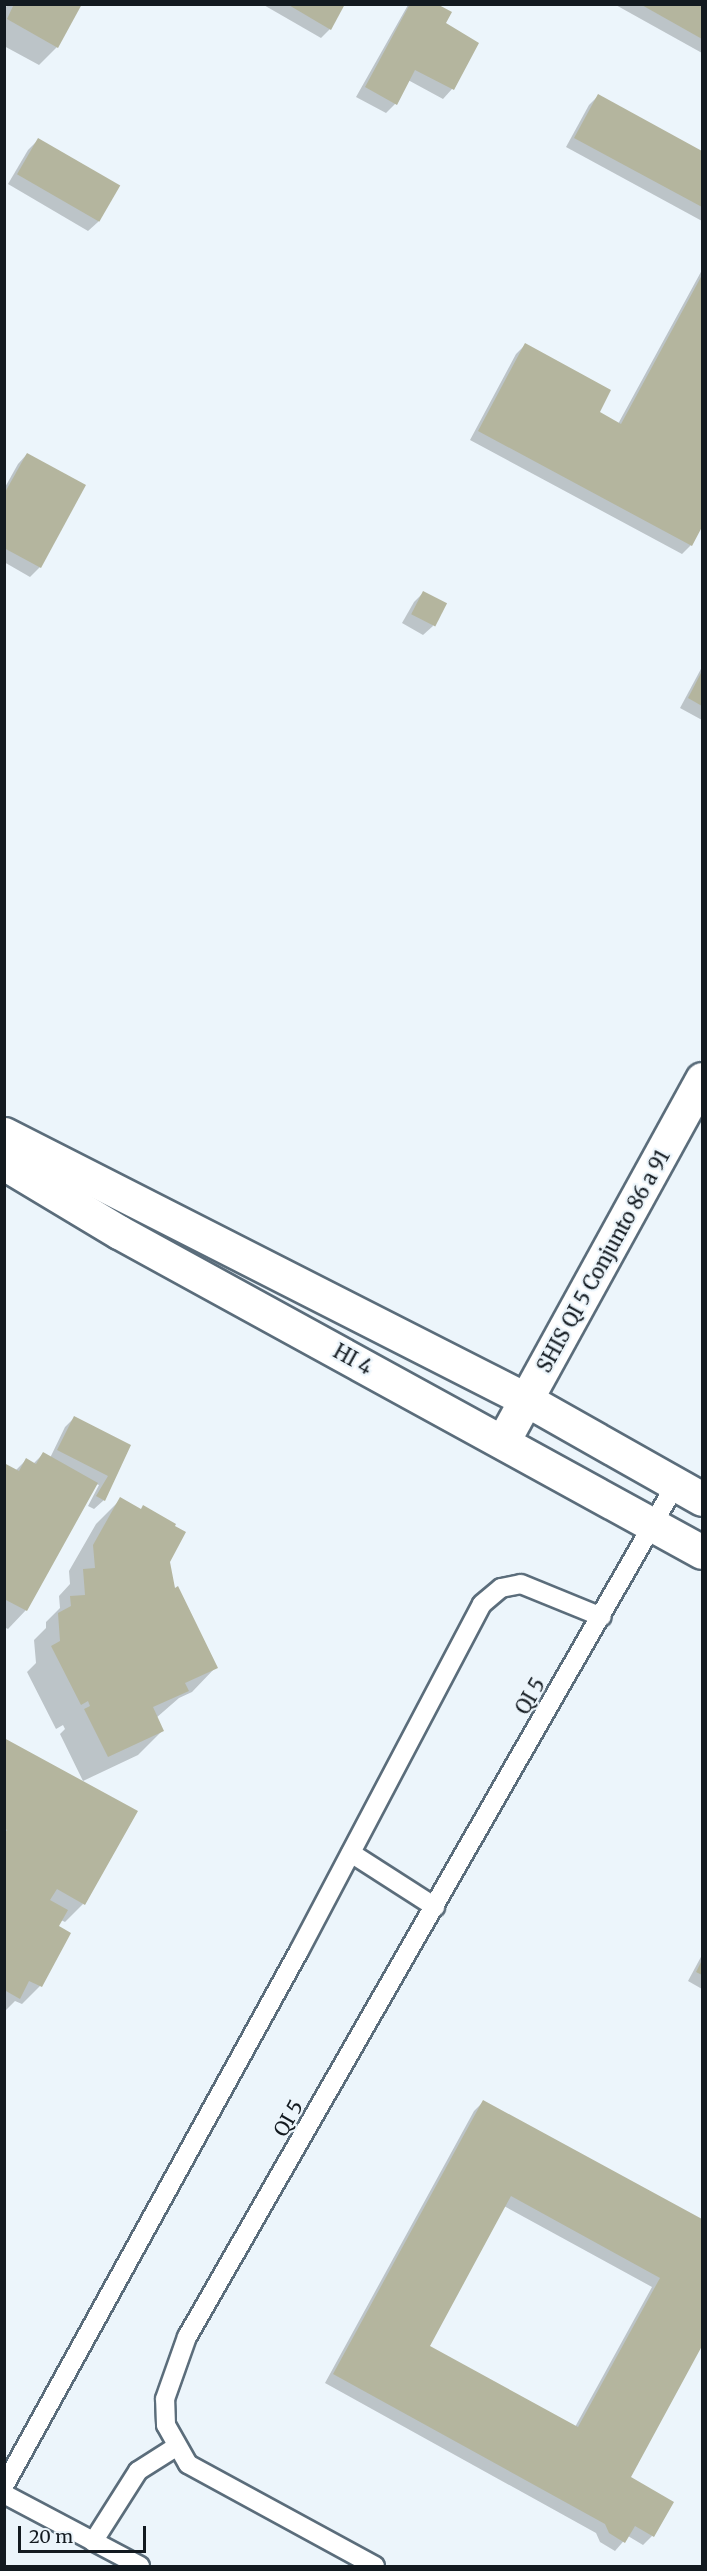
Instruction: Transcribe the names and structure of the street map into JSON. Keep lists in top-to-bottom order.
{
  "streets": {
    "street": ["SHIS QI 5 Conjunto 86 a 91", "HI 4"],
    "lane": ["QI 5"]
  },
  "crossings": [
    ["SHIS QI 5 Conjunto 86 a 91", "HI 4"],
    ["HI 4", "QI 5"]
  ],
  "scale_bar": "20 m"
}
